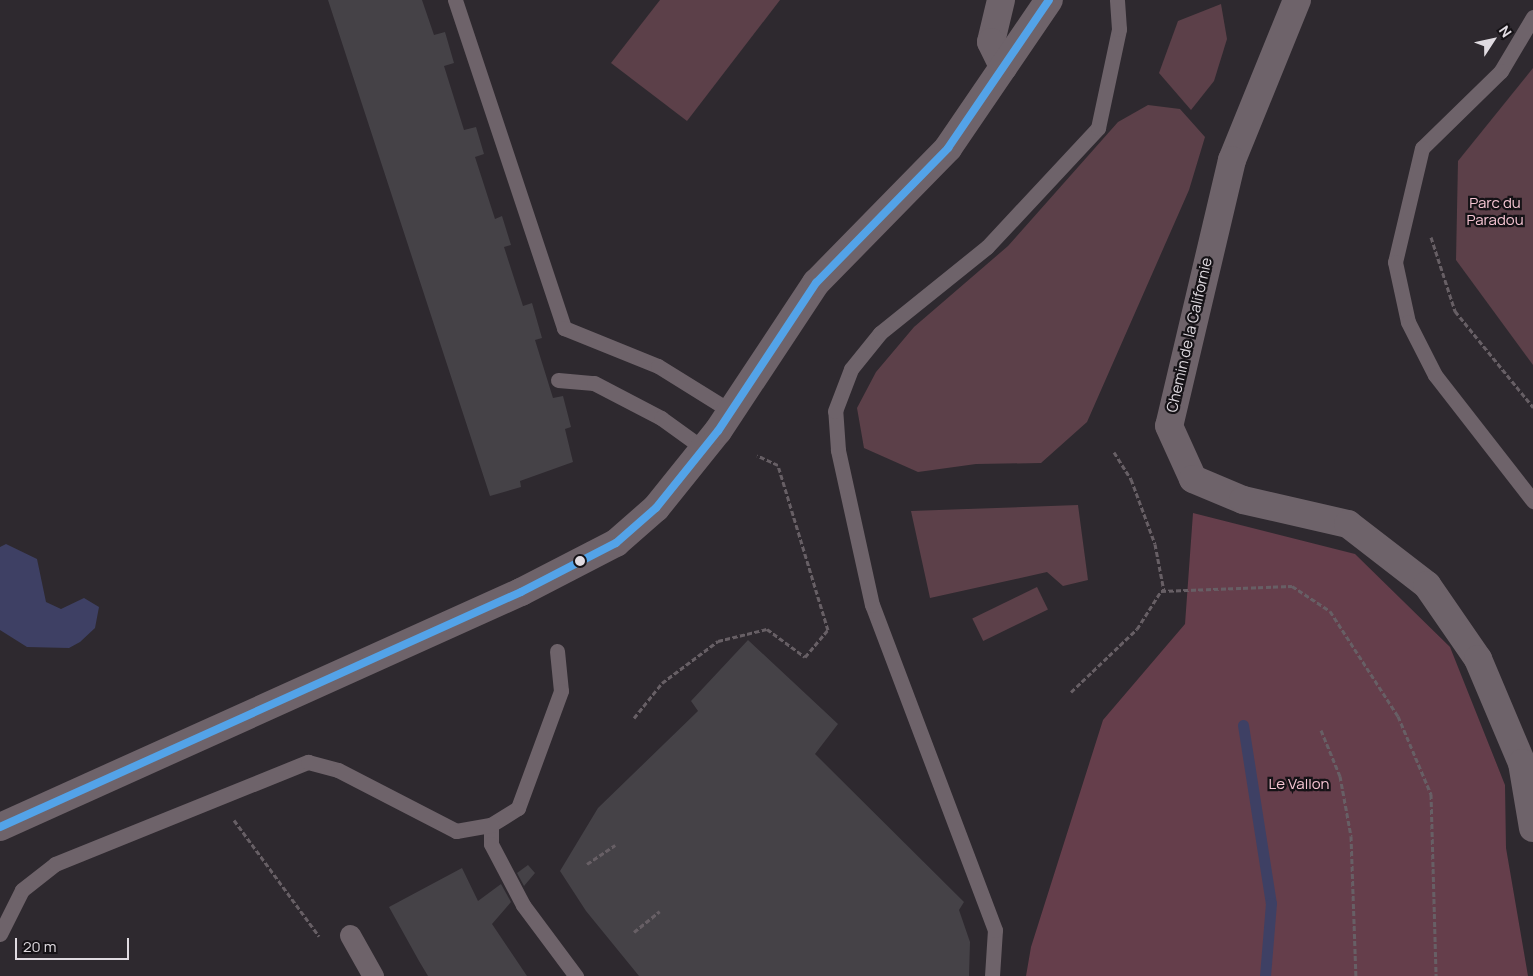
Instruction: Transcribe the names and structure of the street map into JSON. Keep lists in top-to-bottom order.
{
  "streets": {
    "street": ["Chemin de la Californie"]
  },
  "parks": ["Parc du Paradou", "Le Vallon"],
  "scale_bar": "20 m",
  "north": "top right"
}
